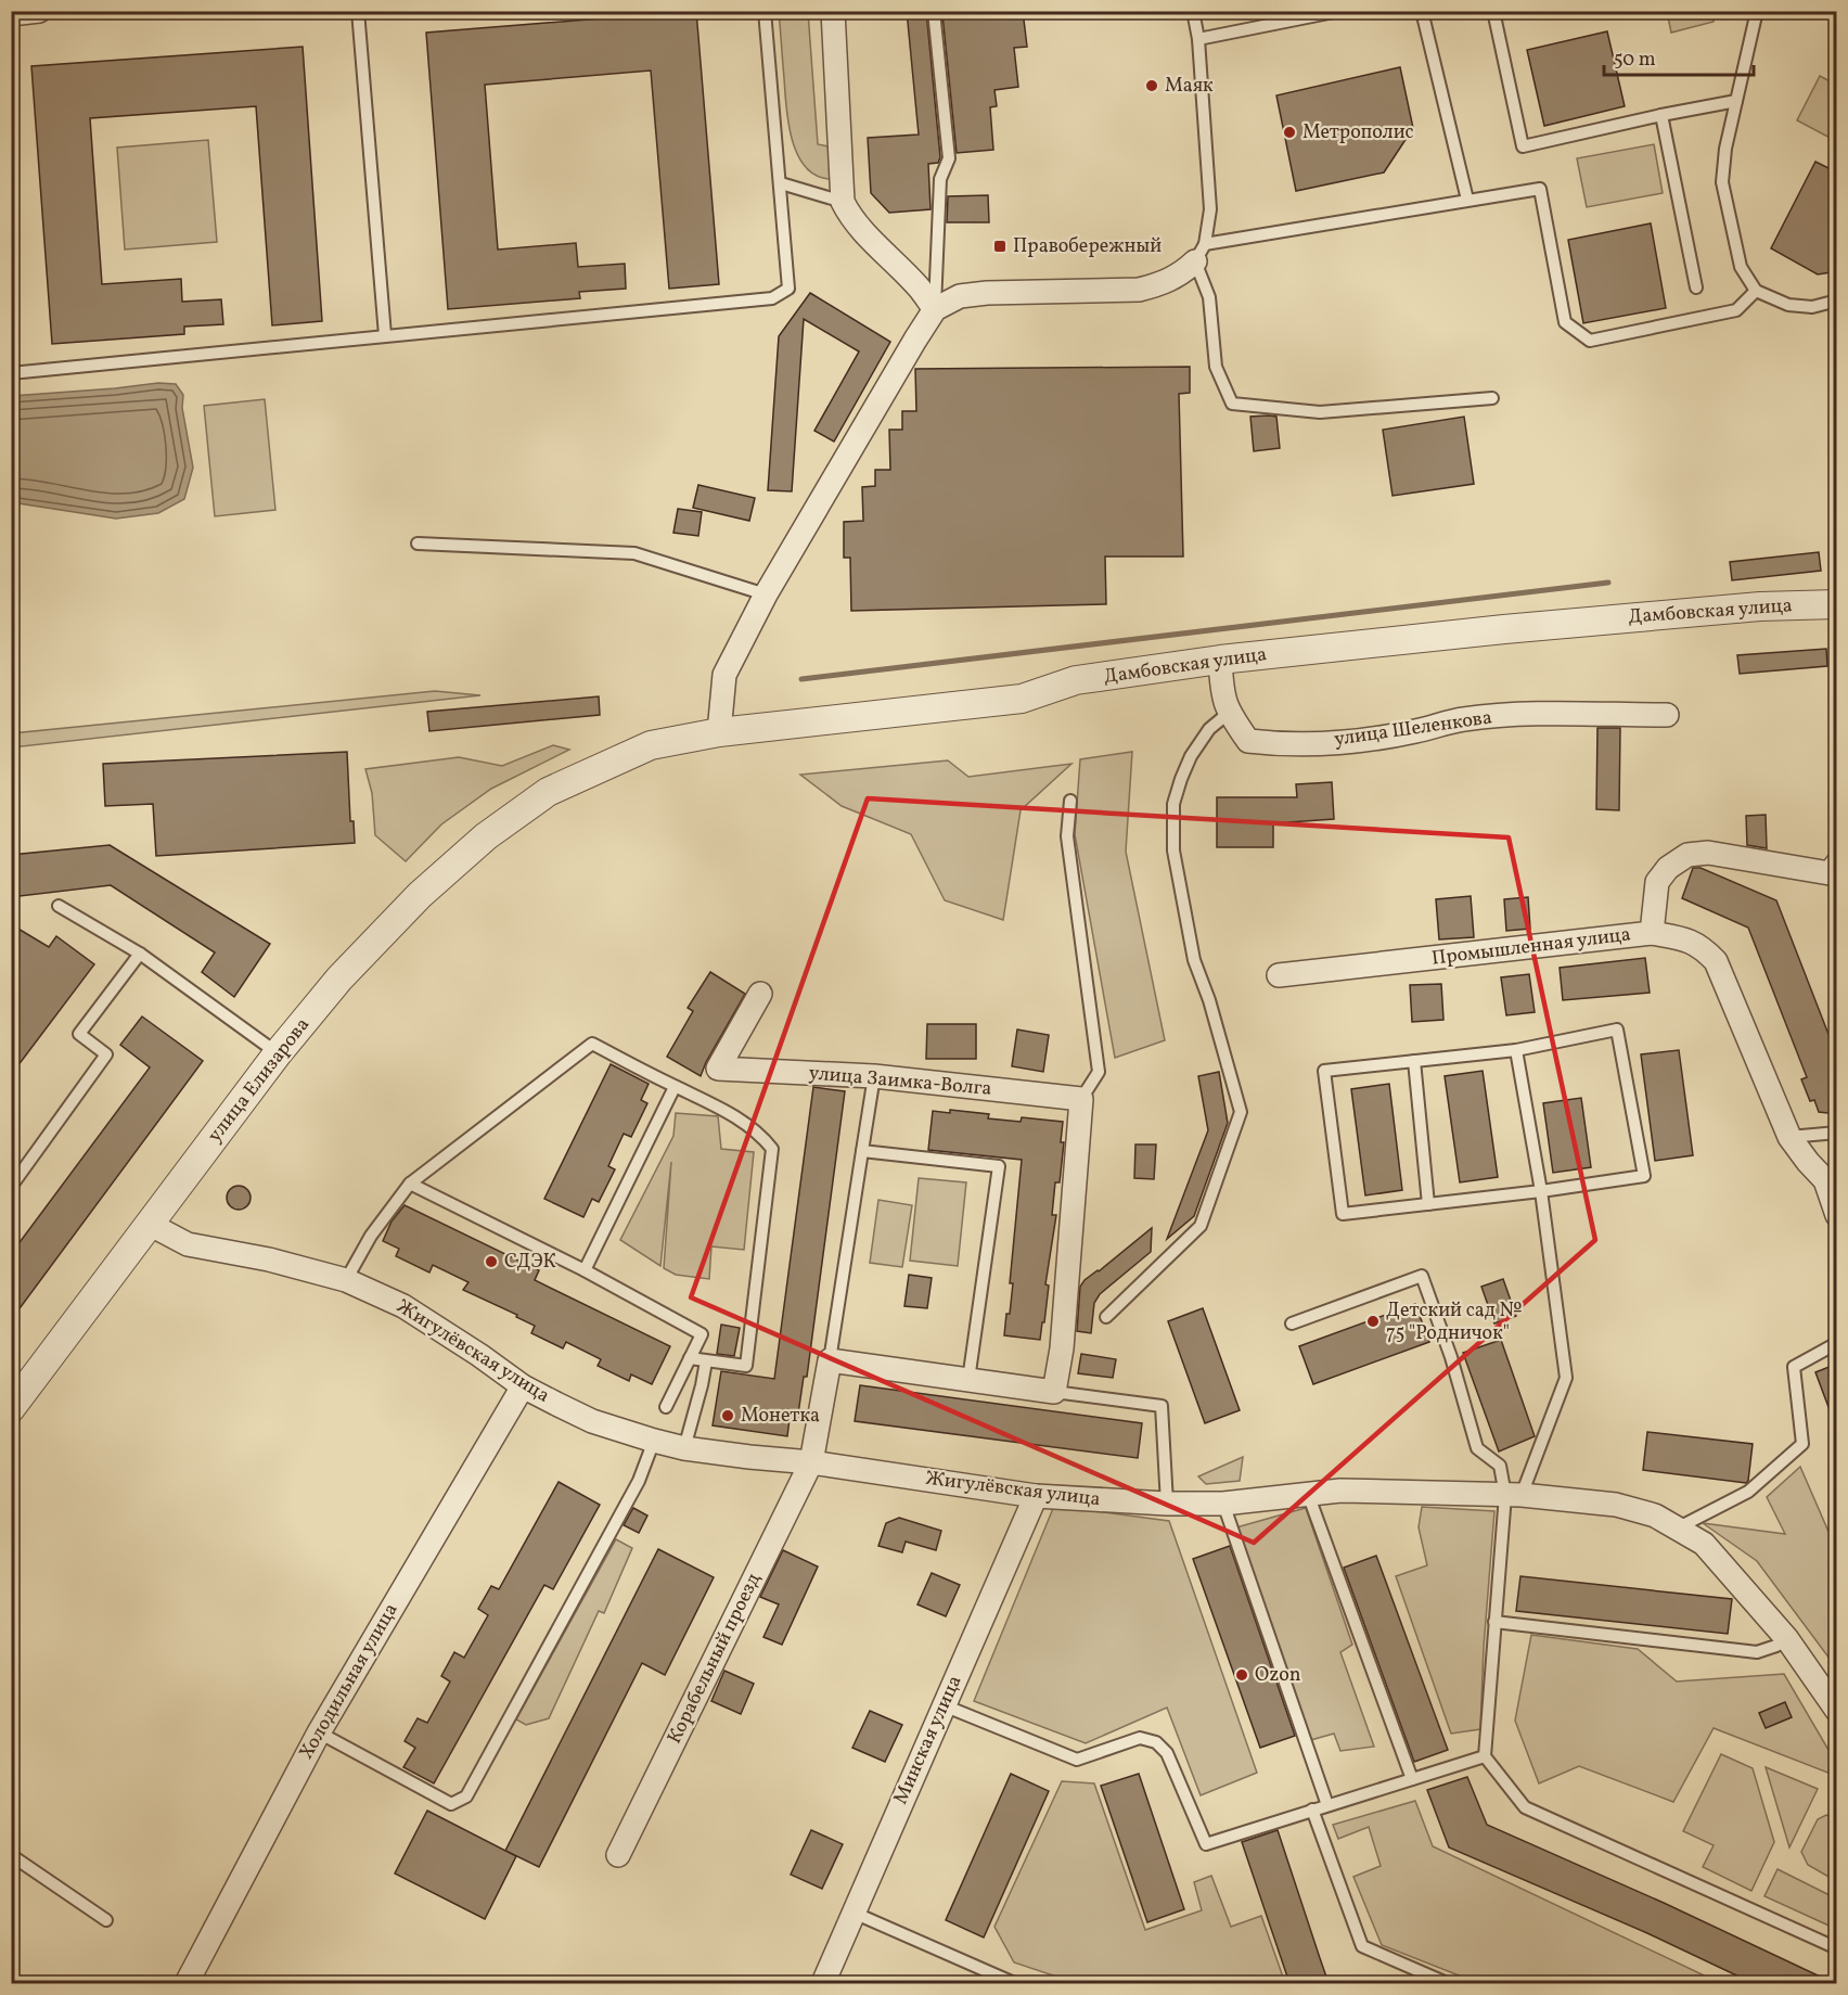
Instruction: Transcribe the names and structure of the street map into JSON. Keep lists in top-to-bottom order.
{
  "streets": {
    "street": [
      "Дамбовская улица",
      "улица Шеленкова",
      "Промышленная улица",
      "улица Елизарова",
      "улица Заимка-Волга",
      "Жигулёвская улица",
      "Корабельный проезд",
      "Холодильная улица",
      "Минская улица"
    ]
  },
  "crossings": [
    ["Дамбовская улица", "улица Шеленкова"],
    ["Дамбовская улица", "улица Елизарова"],
    ["улица Елизарова", "Жигулёвская улица"],
    ["Жигулёвская улица", "Корабельный проезд"],
    ["Жигулёвская улица", "Холодильная улица"],
    ["Жигулёвская улица", "Минская улица"]
  ],
  "places": {
    "other": [
      "Маяк",
      "Метрополис",
      "СДЭК",
      "Детский сад № 75 \"Родничок\"",
      "Монетка",
      "Ozon"
    ],
    "transit": ["Правобережный"]
  },
  "scale_bar": "50 m"
}
